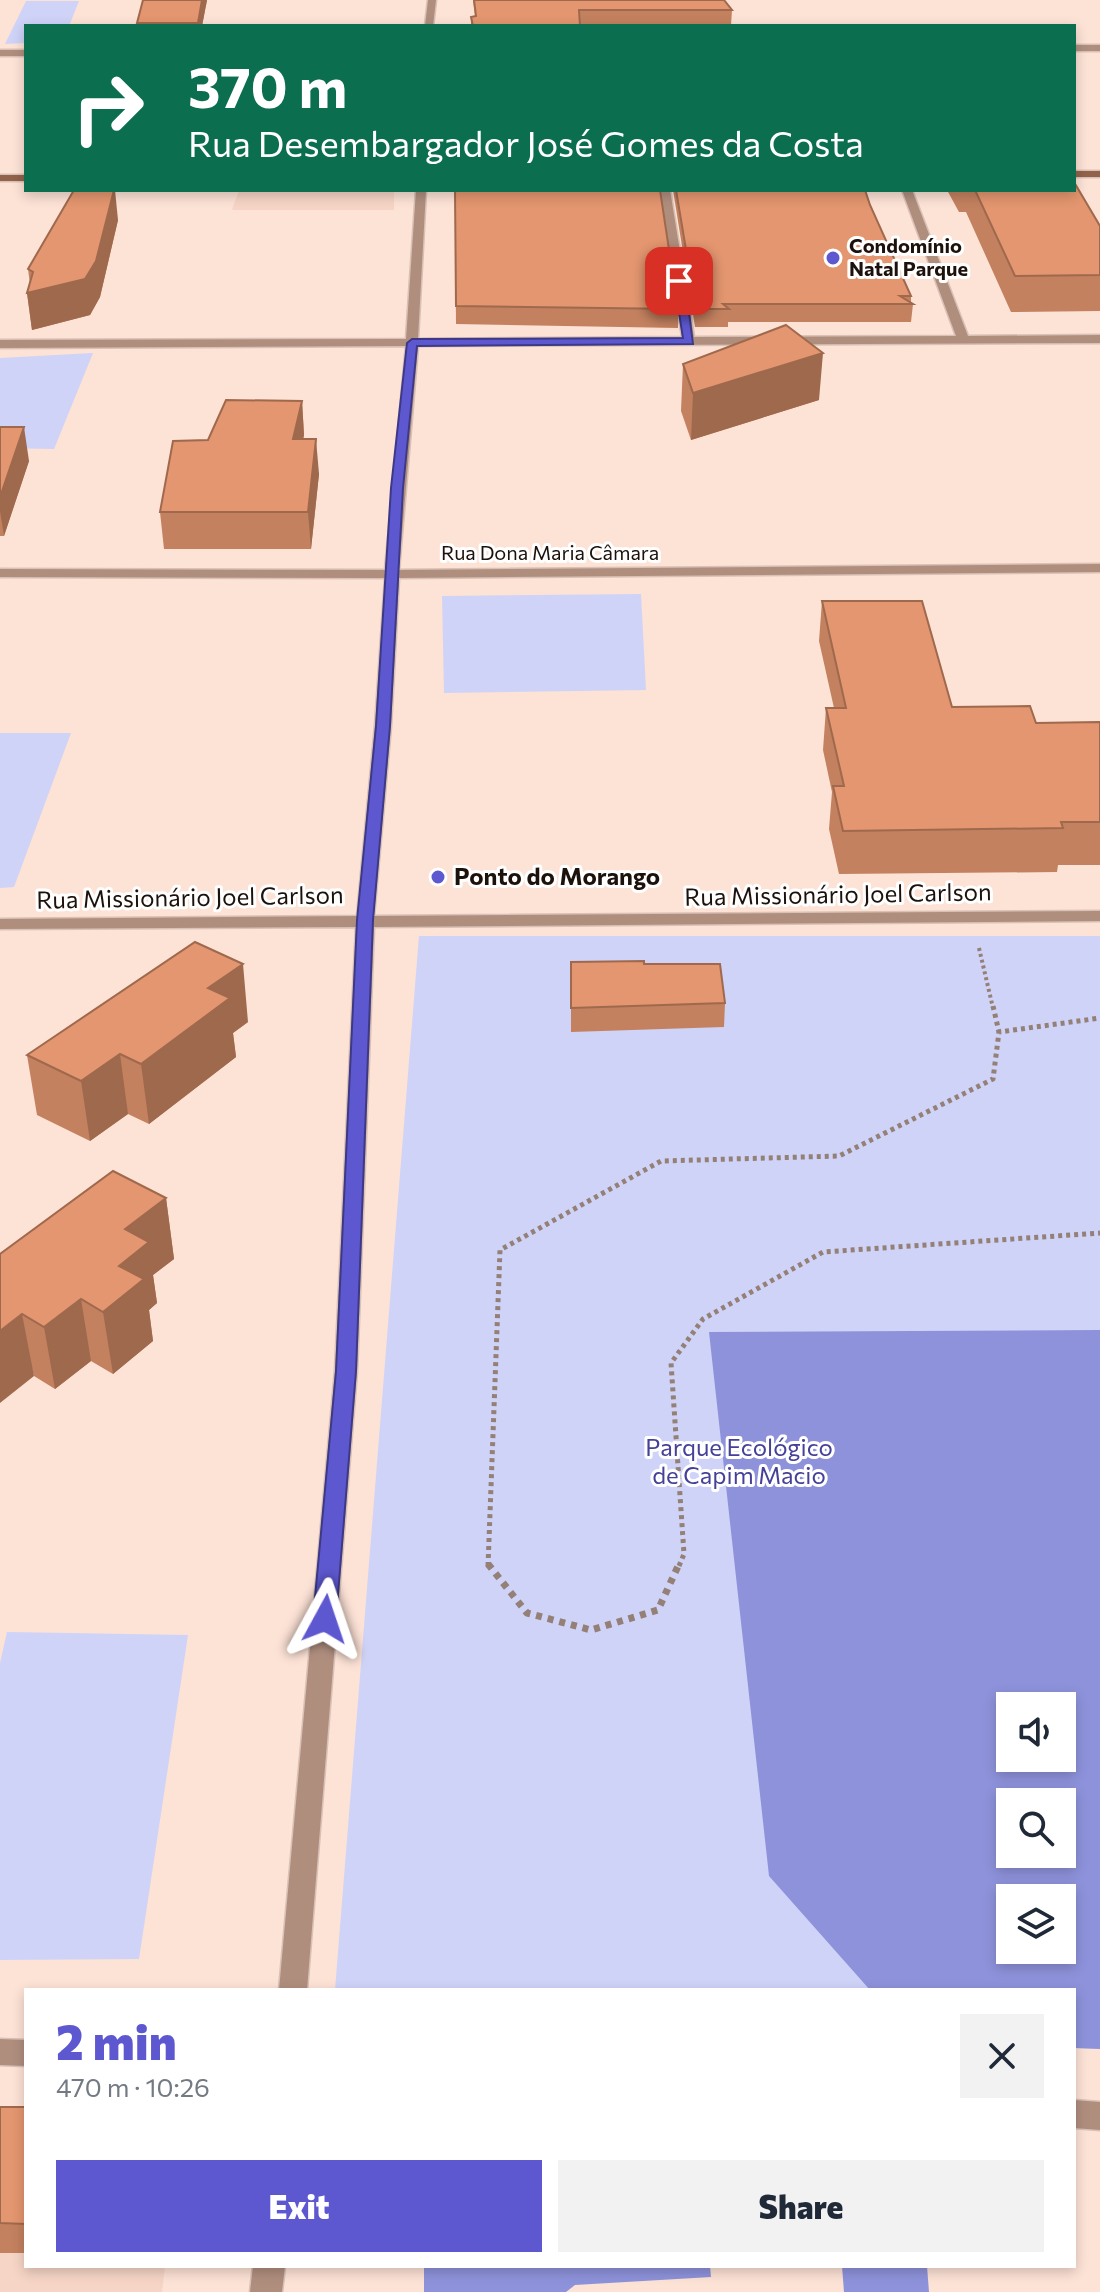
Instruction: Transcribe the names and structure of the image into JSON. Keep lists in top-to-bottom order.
{
  "streets": {
    "street": ["Rua Dona Maria Câmara", "Rua Missionário Joel Carlson"]
  },
  "parks": ["Parque Ecológico de Capim Macio"],
  "places": ["Condomínio Natal Parque", "Ponto do Morango"],
  "page": {
    "turn": ["370 m", "Rua Desembargador José Gomes da Costa"],
    "heading": ["2 min", "470 m · 10:26"],
    "buttons": ["Exit", "Share"]
  }
}
